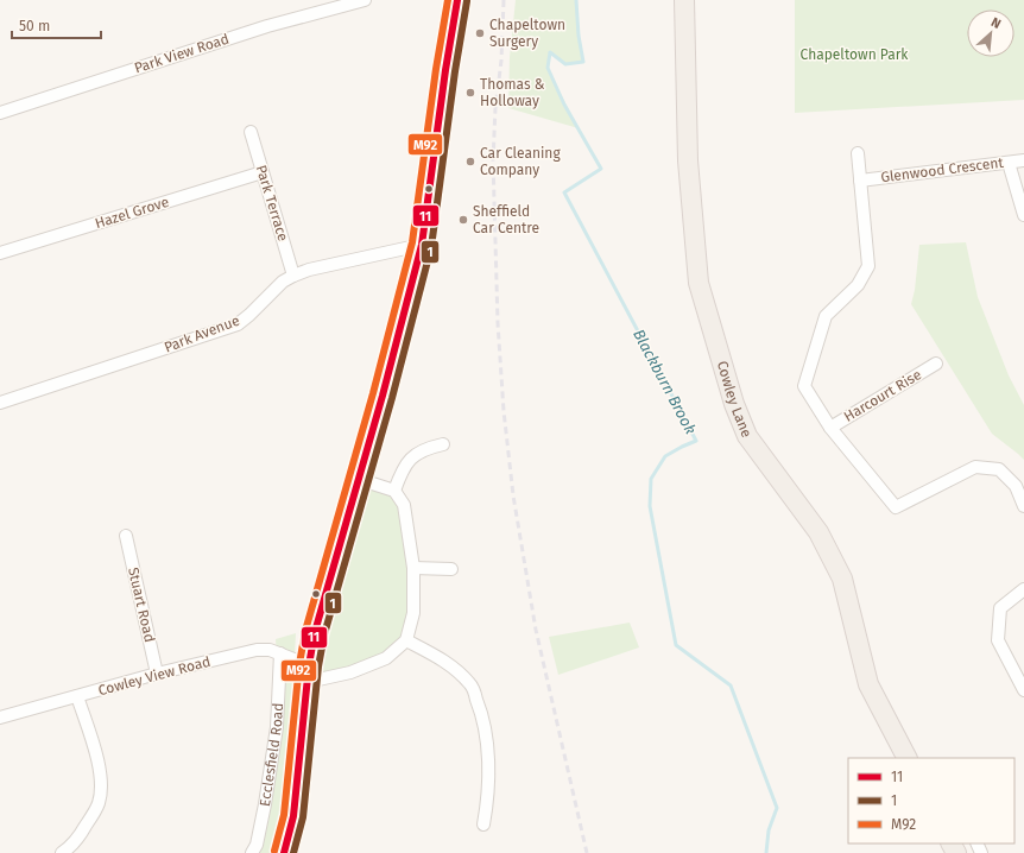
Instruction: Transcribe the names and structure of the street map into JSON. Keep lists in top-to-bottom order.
{
  "streets": {
    "main road": ["Cowley Lane", "Ecclesfield Road"],
    "street": [
      "Park View Road",
      "Glenwood Crescent",
      "Park Terrace",
      "Hazel Grove",
      "Park Avenue",
      "Harcourt Rise",
      "Stuart Road",
      "Cowley View Road"
    ]
  },
  "crossings": [
    ["Glenwood Crescent", "Harcourt Rise"],
    ["Park Terrace", "Hazel Grove"],
    ["Park Terrace", "Park Avenue"],
    ["Park Avenue", "Ecclesfield Road"],
    ["Stuart Road", "Cowley View Road"],
    ["Cowley View Road", "Ecclesfield Road"]
  ],
  "water": ["Blackburn Brook"],
  "parks": ["Chapeltown Park"],
  "places": [
    "Chapeltown Surgery",
    "Thomas & Holloway",
    "Car Cleaning Company",
    "Sheffield Car Centre"
  ],
  "lines": ["transit line 11", "transit line M92", "transit line 1"],
  "legend": ["11", "1", "M92"],
  "scale_bar": "50 m",
  "north": "top right"
}
